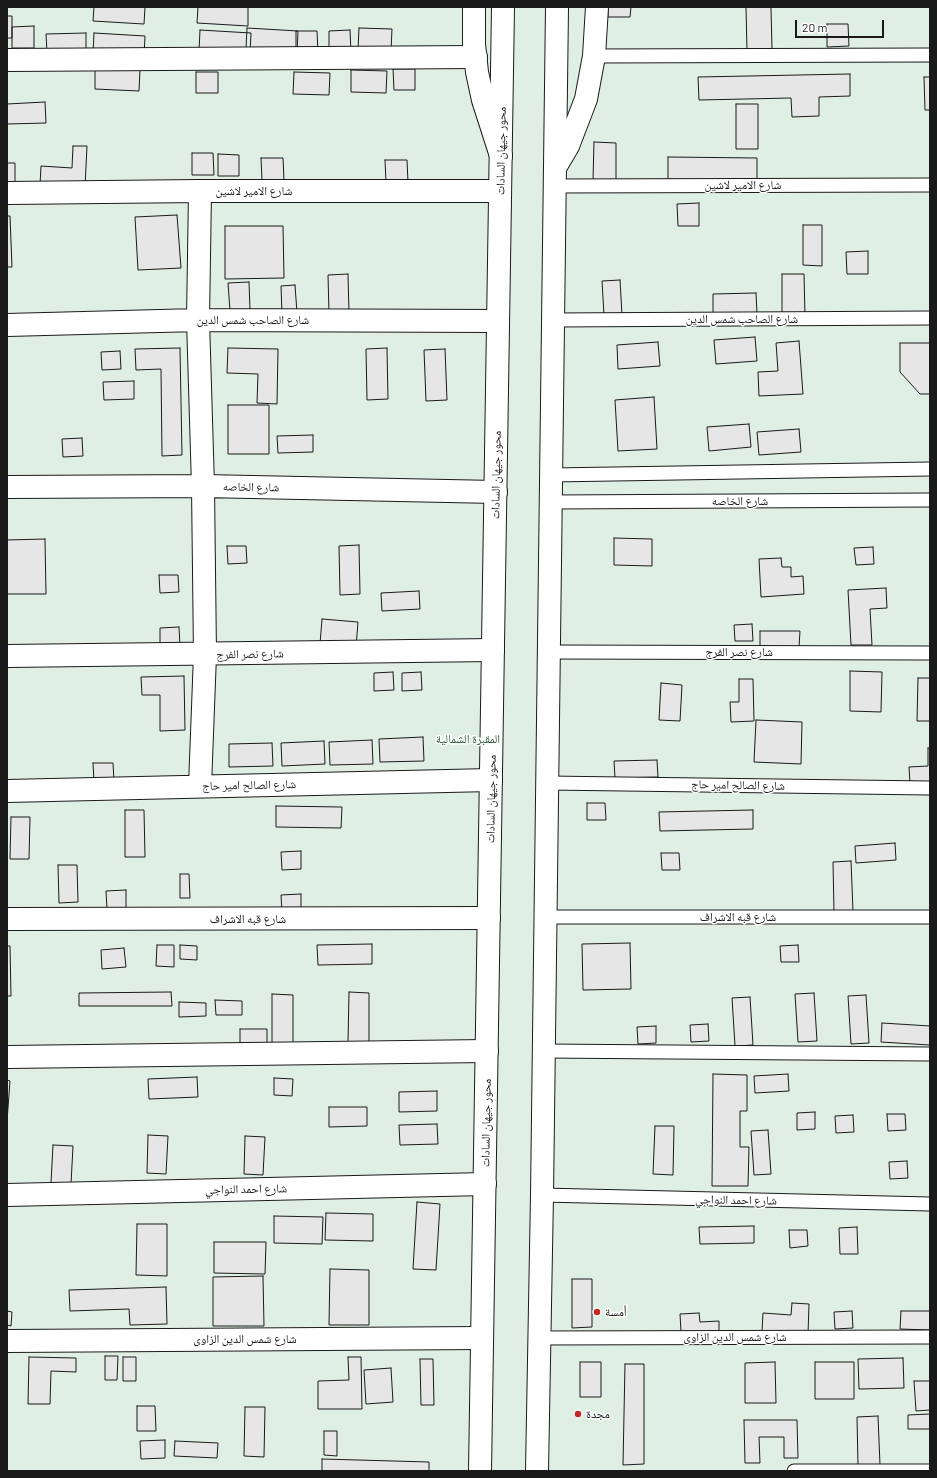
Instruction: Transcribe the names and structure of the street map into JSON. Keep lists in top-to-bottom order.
{
  "streets": {
    "main road": [
      "محور جيهان السادات",
      "شارع الامير لاشين",
      "شارع الصاحب شمس الدين",
      "شارع الخاصه",
      "شارع نصر الفرج",
      "شارع الصالح امير حاج",
      "شارع قبه الاشراف",
      "شارع احمد النواجي",
      "شارع شمس الدين الزاوى"
    ]
  },
  "crossings": [
    ["محور جيهان السادات", "شارع الامير لاشين"],
    ["محور جيهان السادات", "شارع الصاحب شمس الدين"],
    ["محور جيهان السادات", "شارع الخاصه"],
    ["محور جيهان السادات", "شارع نصر الفرج"],
    ["محور جيهان السادات", "شارع الصالح امير حاج"],
    ["محور جيهان السادات", "شارع قبه الاشراف"],
    ["محور جيهان السادات", "شارع احمد النواجي"],
    ["محور جيهان السادات", "شارع شمس الدين الزاوى"]
  ],
  "parks": ["المقبرة الشمالية"],
  "places": ["أمسة", "مجدة"],
  "scale_bar": "20 m"
}
